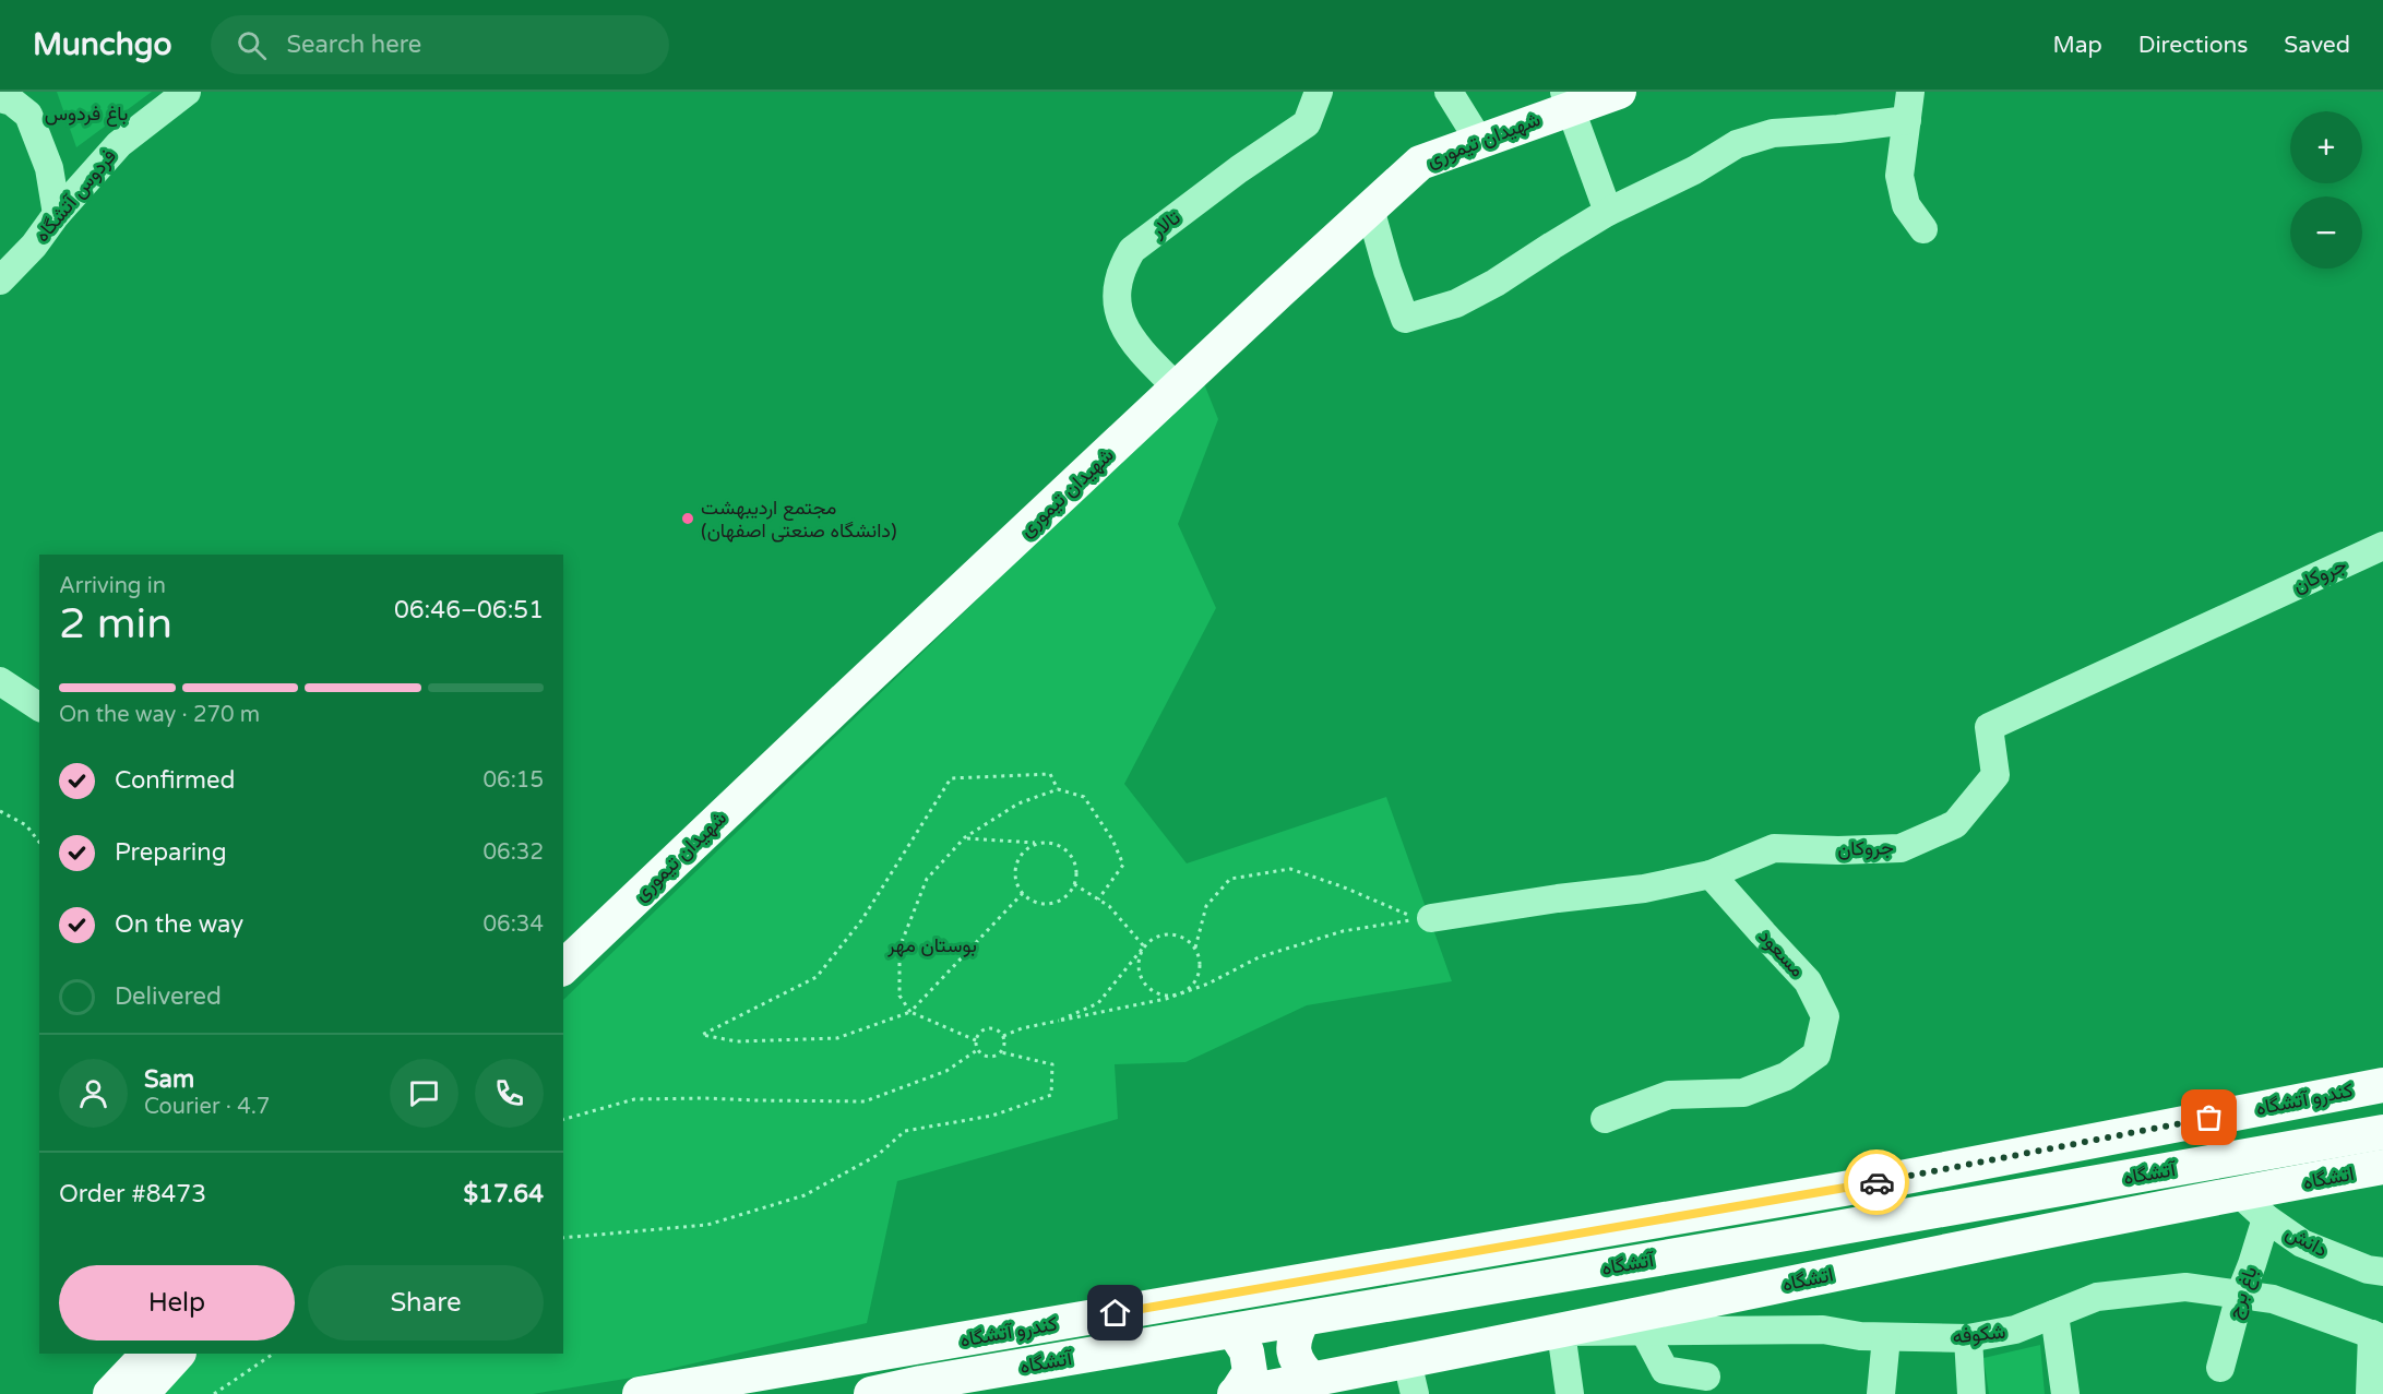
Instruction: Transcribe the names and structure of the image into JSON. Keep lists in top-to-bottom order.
{
  "streets": {
    "main road": [
      "شهیدان تیموری",
      "کندرو آتشگاه",
      "آتشگاه",
      "اتشگاه"
    ],
    "street": [
      "فردوس آتشگاه",
      "تالار",
      "جروکان",
      "مسعود",
      "دانش",
      "باغ برج",
      "شکوفه"
    ]
  },
  "crossings": [
    ["شهیدان تیموری", "تالار"],
    ["جروکان", "مسعود"],
    ["اتشگاه", "دانش"],
    ["اتشگاه", "شکوفه"],
    ["دانش", "باغ برج"],
    ["باغ برج", "شکوفه"]
  ],
  "parks": ["باغ فردوس", "بوستان مهر"],
  "places": ["مجتمع اردیبهشت (دانشگاه صنعتی اصفهان)"],
  "page": {
    "header": "Munchgo",
    "search": "Search here",
    "nav": ["Map", "Directions", "Saved"],
    "map_buttons": ["+", "−"],
    "heading": ["2 min", "Arriving in", "06:46–06:51"],
    "panel": [
      "Sam",
      "Courier · 4.7",
      "Order #8473",
      "$17.64"
    ],
    "bar": "On the way · 270 m",
    "list": [
      ["Confirmed", "06:15"],
      ["Preparing", "06:32"],
      ["On the way", "06:34"],
      "Delivered"
    ],
    "buttons": ["Help", "Share"]
  }
}
